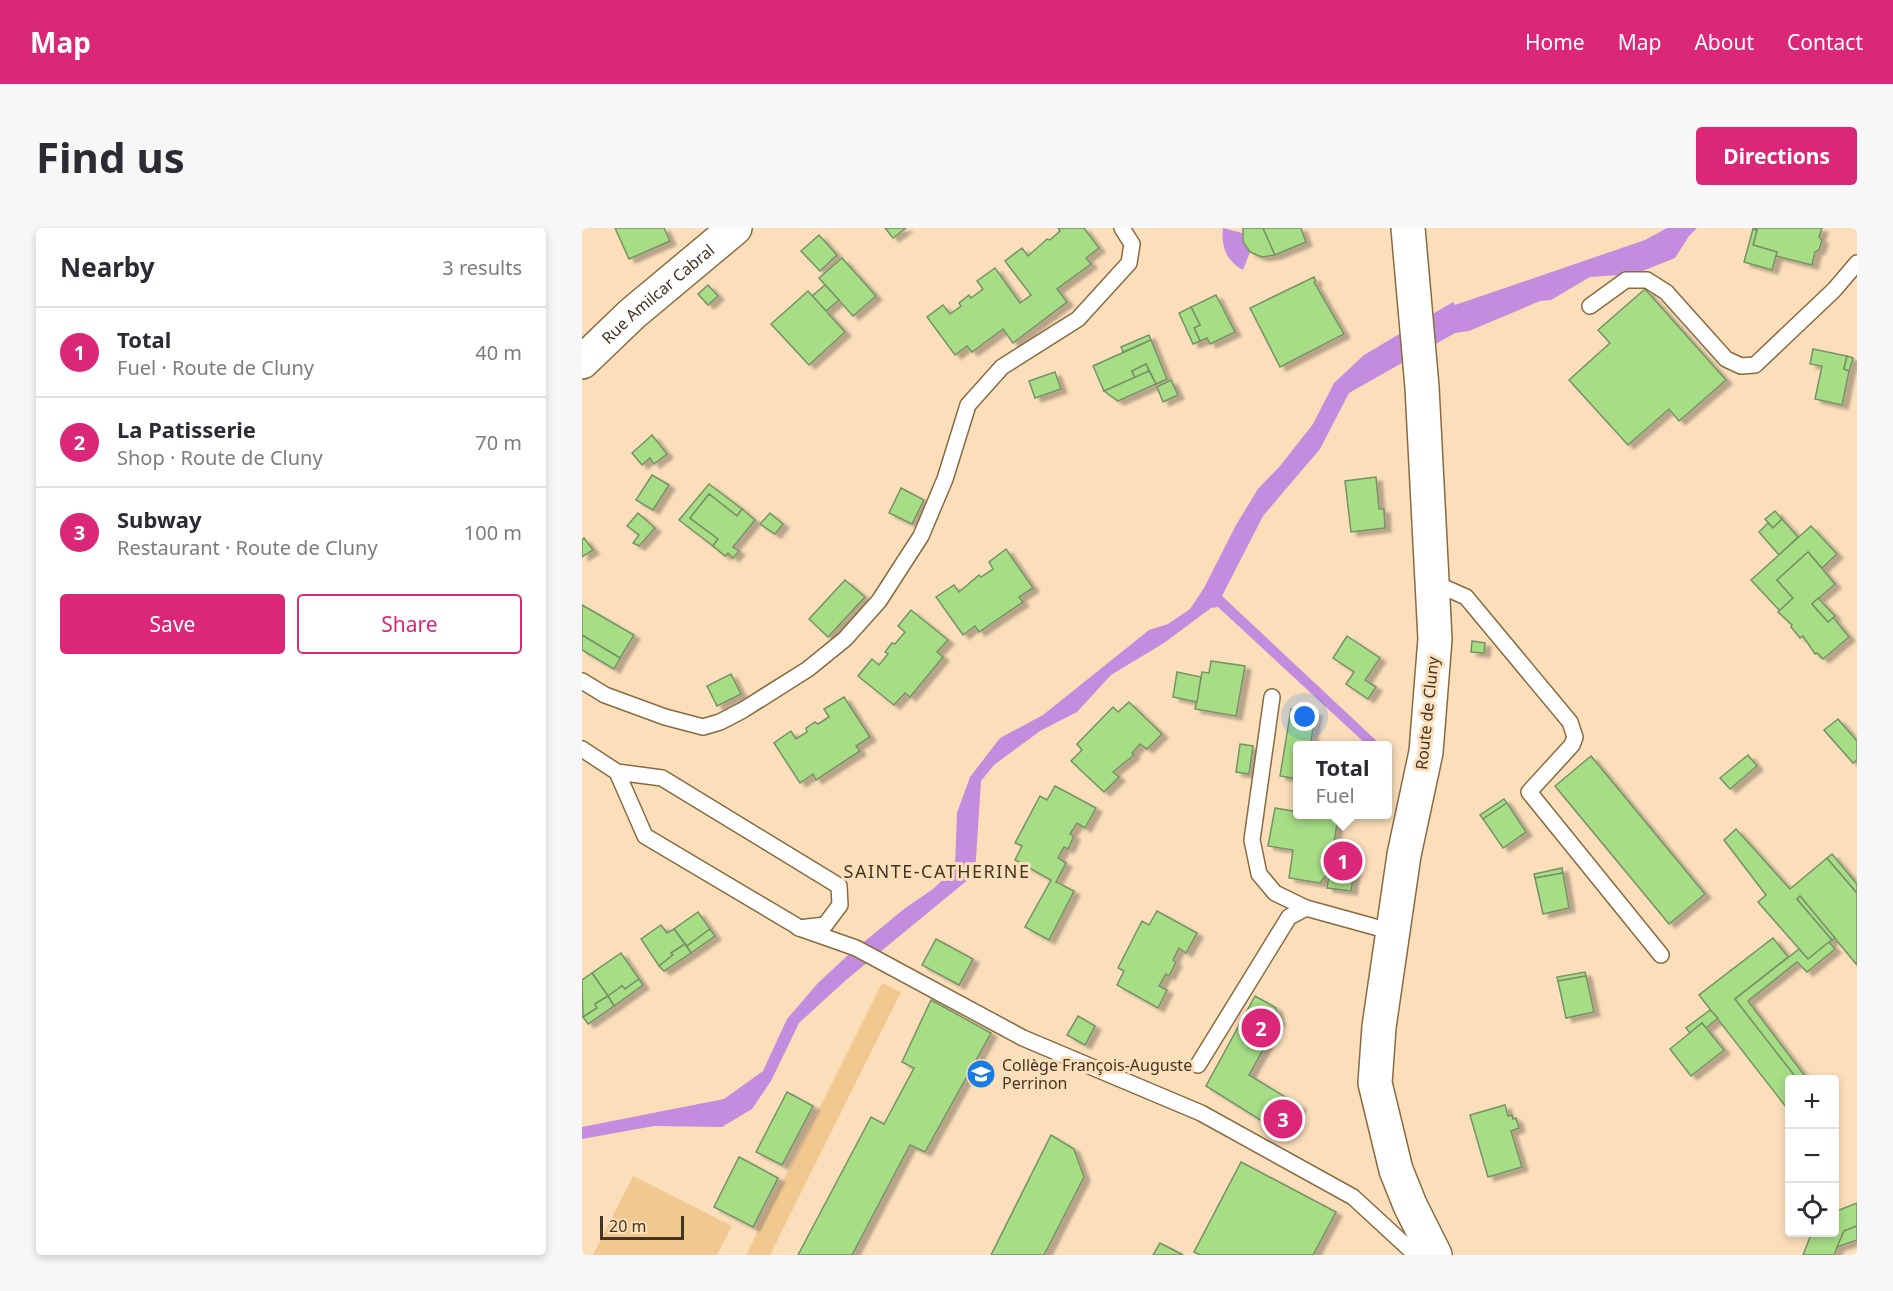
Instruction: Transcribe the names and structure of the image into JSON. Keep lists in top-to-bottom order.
{
  "streets": {
    "main road": ["Rue Amilcar Cabral", "Route de Cluny"]
  },
  "districts": ["SAINTE-CATHERINE"],
  "places": {
    "school or university": ["Collège François-Auguste Perrinon"]
  },
  "scale_bar": "20 m",
  "page": {
    "header": "Map",
    "nav": [
      "Home",
      "Map",
      "About",
      "Contact"
    ],
    "buttons": [
      "Directions",
      ["Save", "Share"]
    ],
    "title": "Find us",
    "heading": ["Nearby", "3 results"],
    "list": [
      {
        "mark": "1",
        "name": "Total",
        "note": "Fuel · Route de Cluny",
        "value": "40 m"
      },
      {
        "mark": "2",
        "name": "La Patisserie",
        "note": "Shop · Route de Cluny",
        "value": "70 m"
      },
      {
        "mark": "3",
        "name": "Subway",
        "note": "Restaurant · Route de Cluny",
        "value": "100 m"
      }
    ],
    "popup": ["Total", "Fuel"],
    "pins": ["1", "2", "3"],
    "map_buttons": ["+", "−"],
    "scale": "20 m"
  }
}
